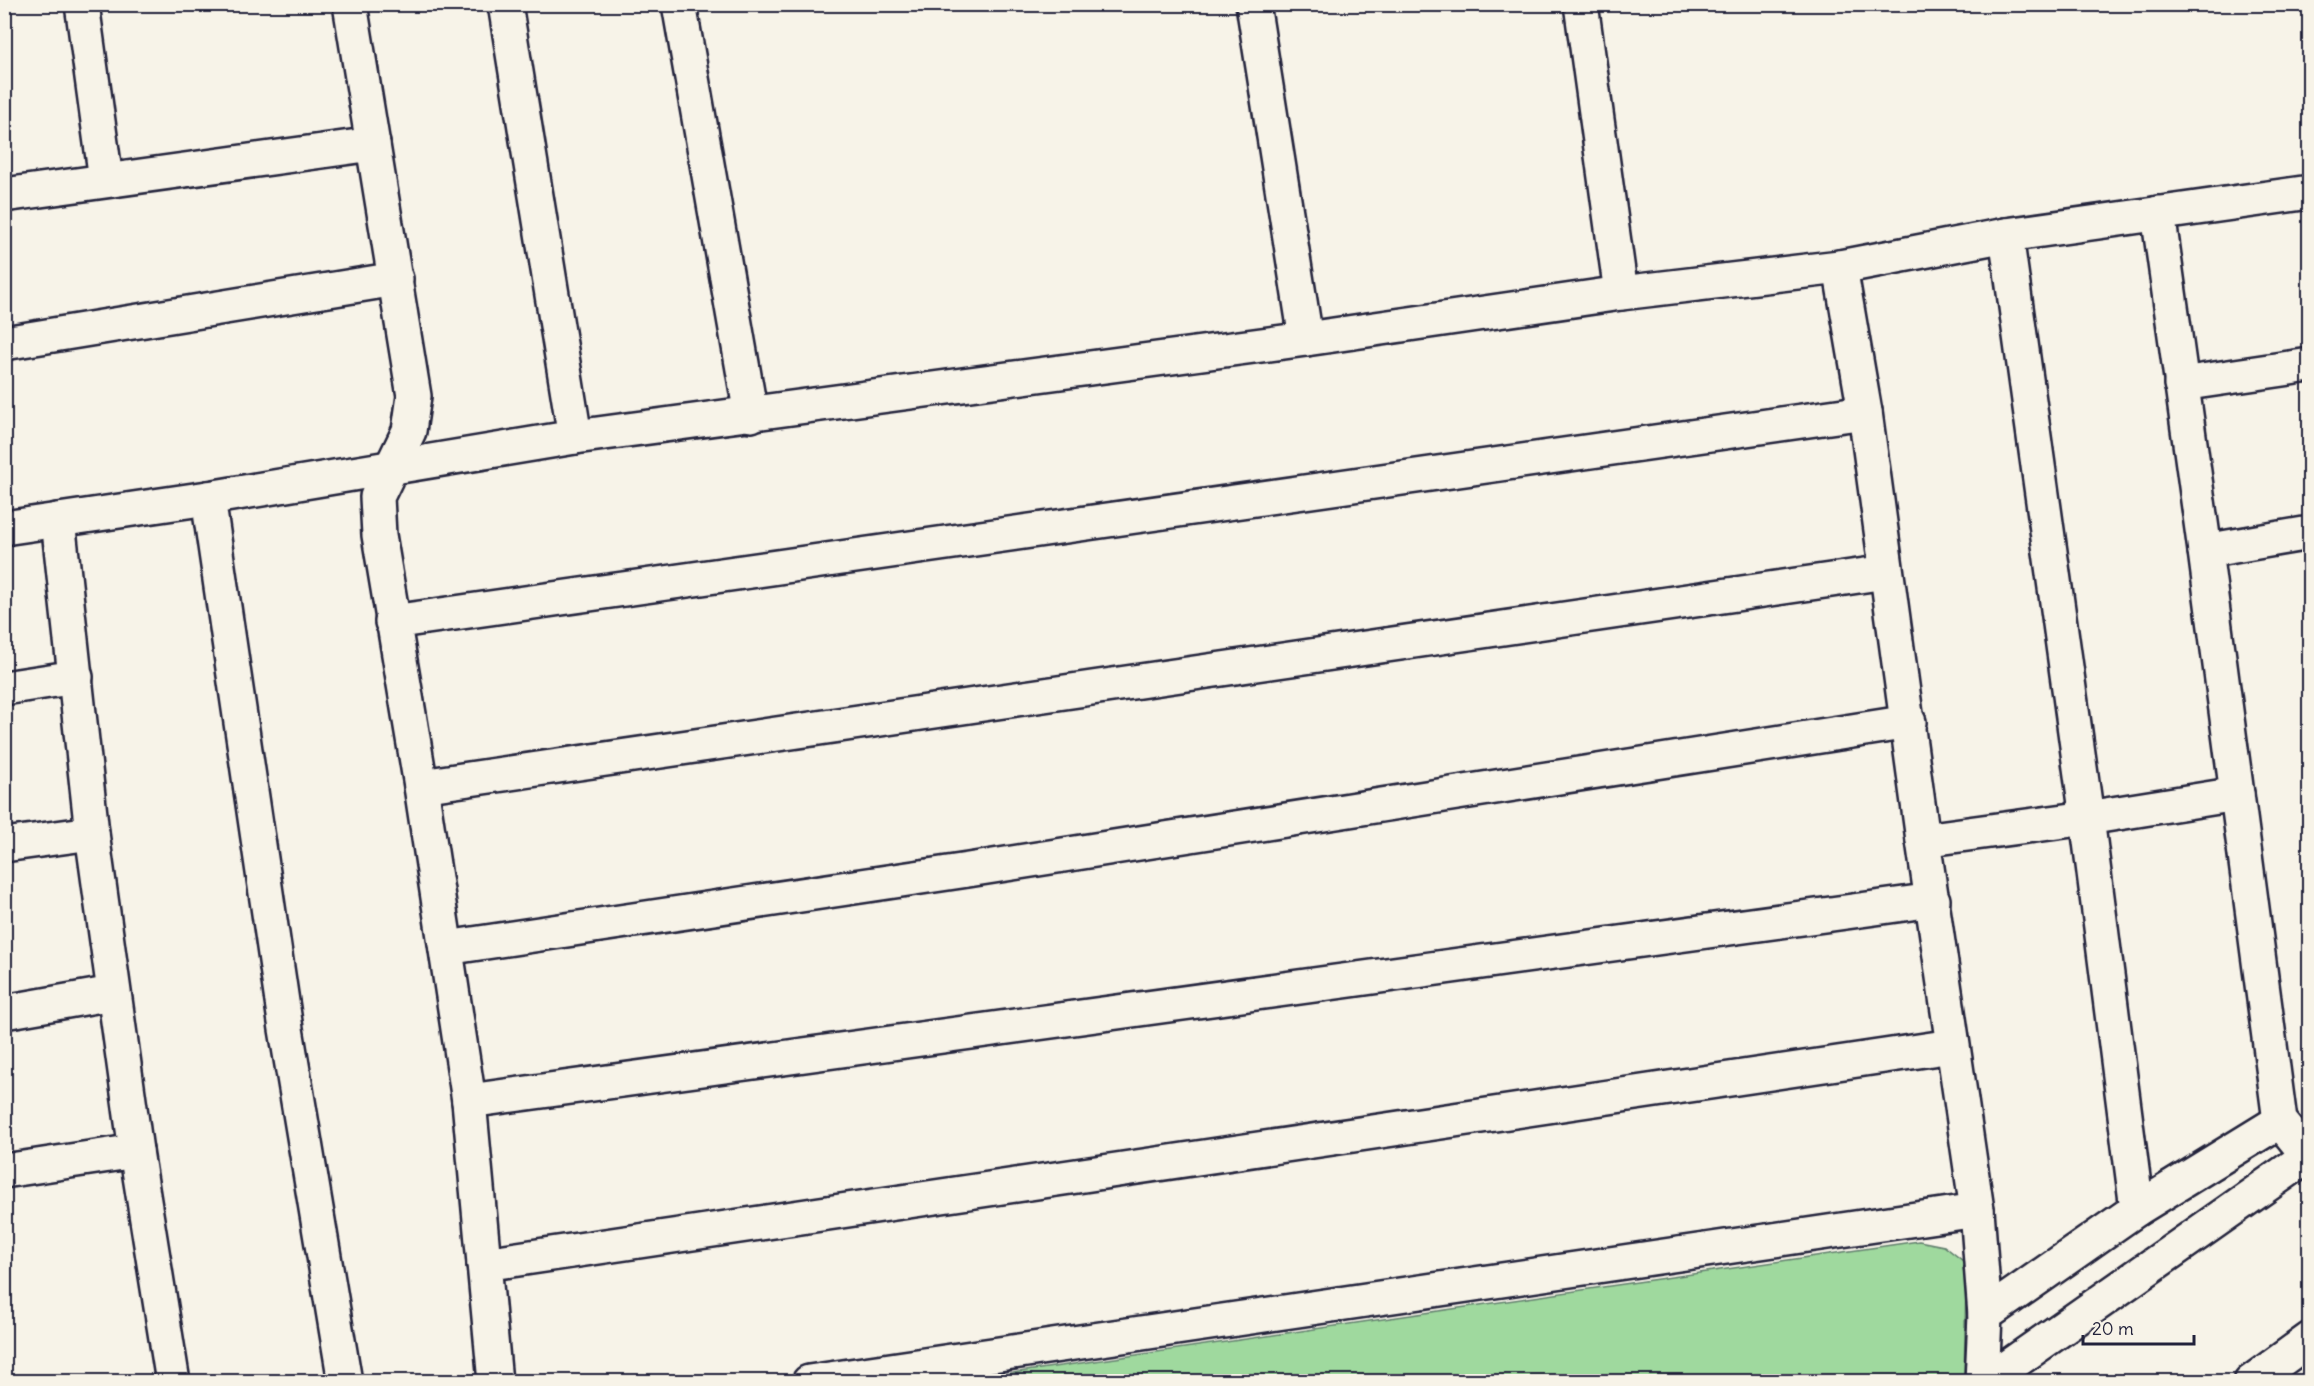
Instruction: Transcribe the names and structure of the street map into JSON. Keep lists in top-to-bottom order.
{
  "scale_bar": "20 m"
}
